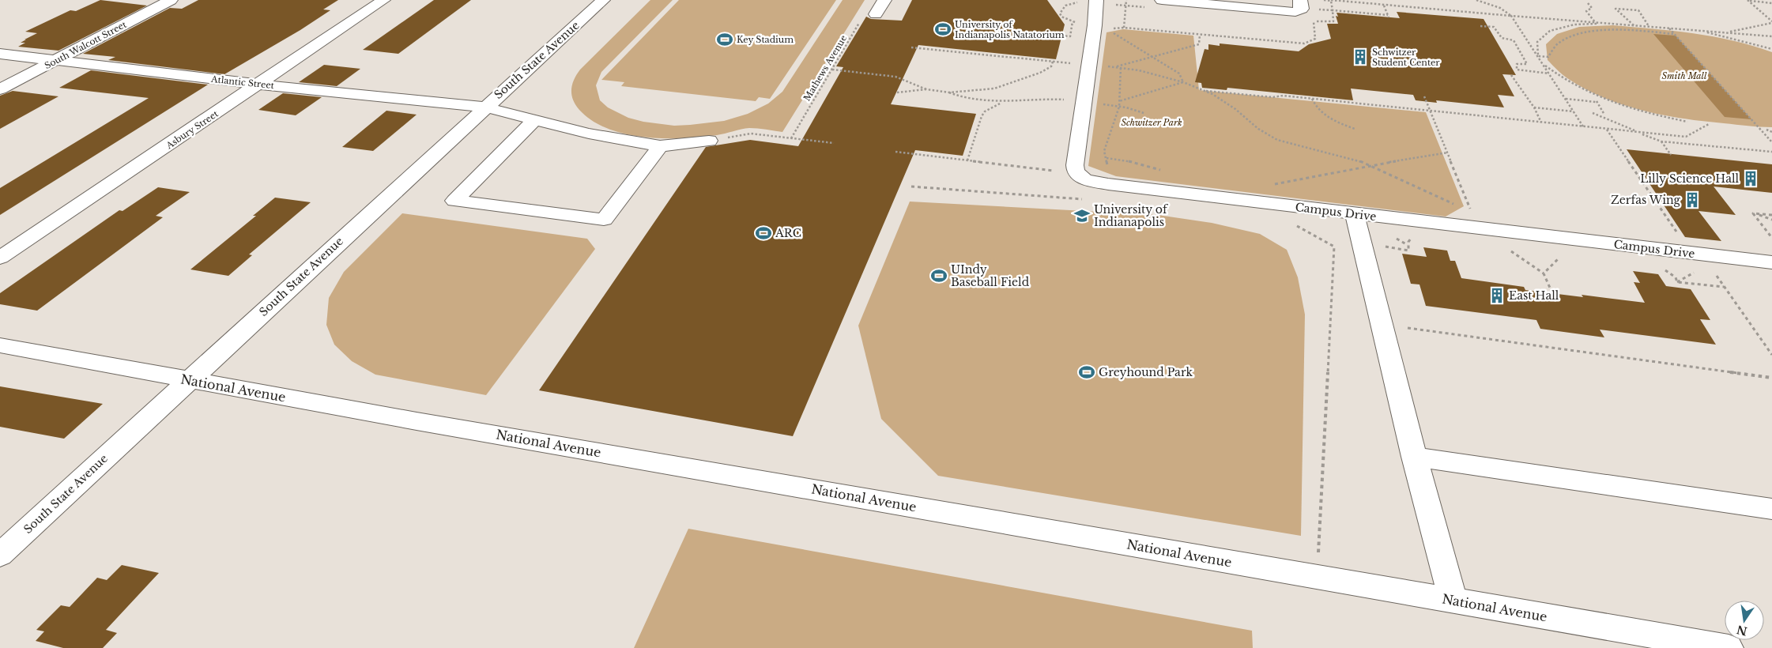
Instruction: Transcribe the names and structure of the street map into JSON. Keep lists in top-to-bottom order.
{
  "streets": {
    "street": [
      "South Walcott Street",
      "South State Avenue",
      "Atlantic Street",
      "Asbury Street",
      "Campus Drive",
      "National Avenue"
    ],
    "path": ["Mathews Avenue"]
  },
  "crossings": [
    ["South Walcott Street", "Atlantic Street"],
    ["South State Avenue", "Atlantic Street"],
    ["South State Avenue", "National Avenue"],
    ["Atlantic Street", "Asbury Street"]
  ],
  "parks": ["Smith Mall", "Schwitzer Park"],
  "places": {
    "sports": [
      "University of Indianapolis Natatorium",
      "Key Stadium",
      "ARC",
      "UIndy Baseball Field",
      "Greyhound Park"
    ],
    "building": [
      "Schwitzer Student Center",
      "Lilly Science Hall",
      "Zerfas Wing",
      "East Hall"
    ],
    "school or university": ["University of Indianapolis"]
  },
  "north": "bottom"
}
